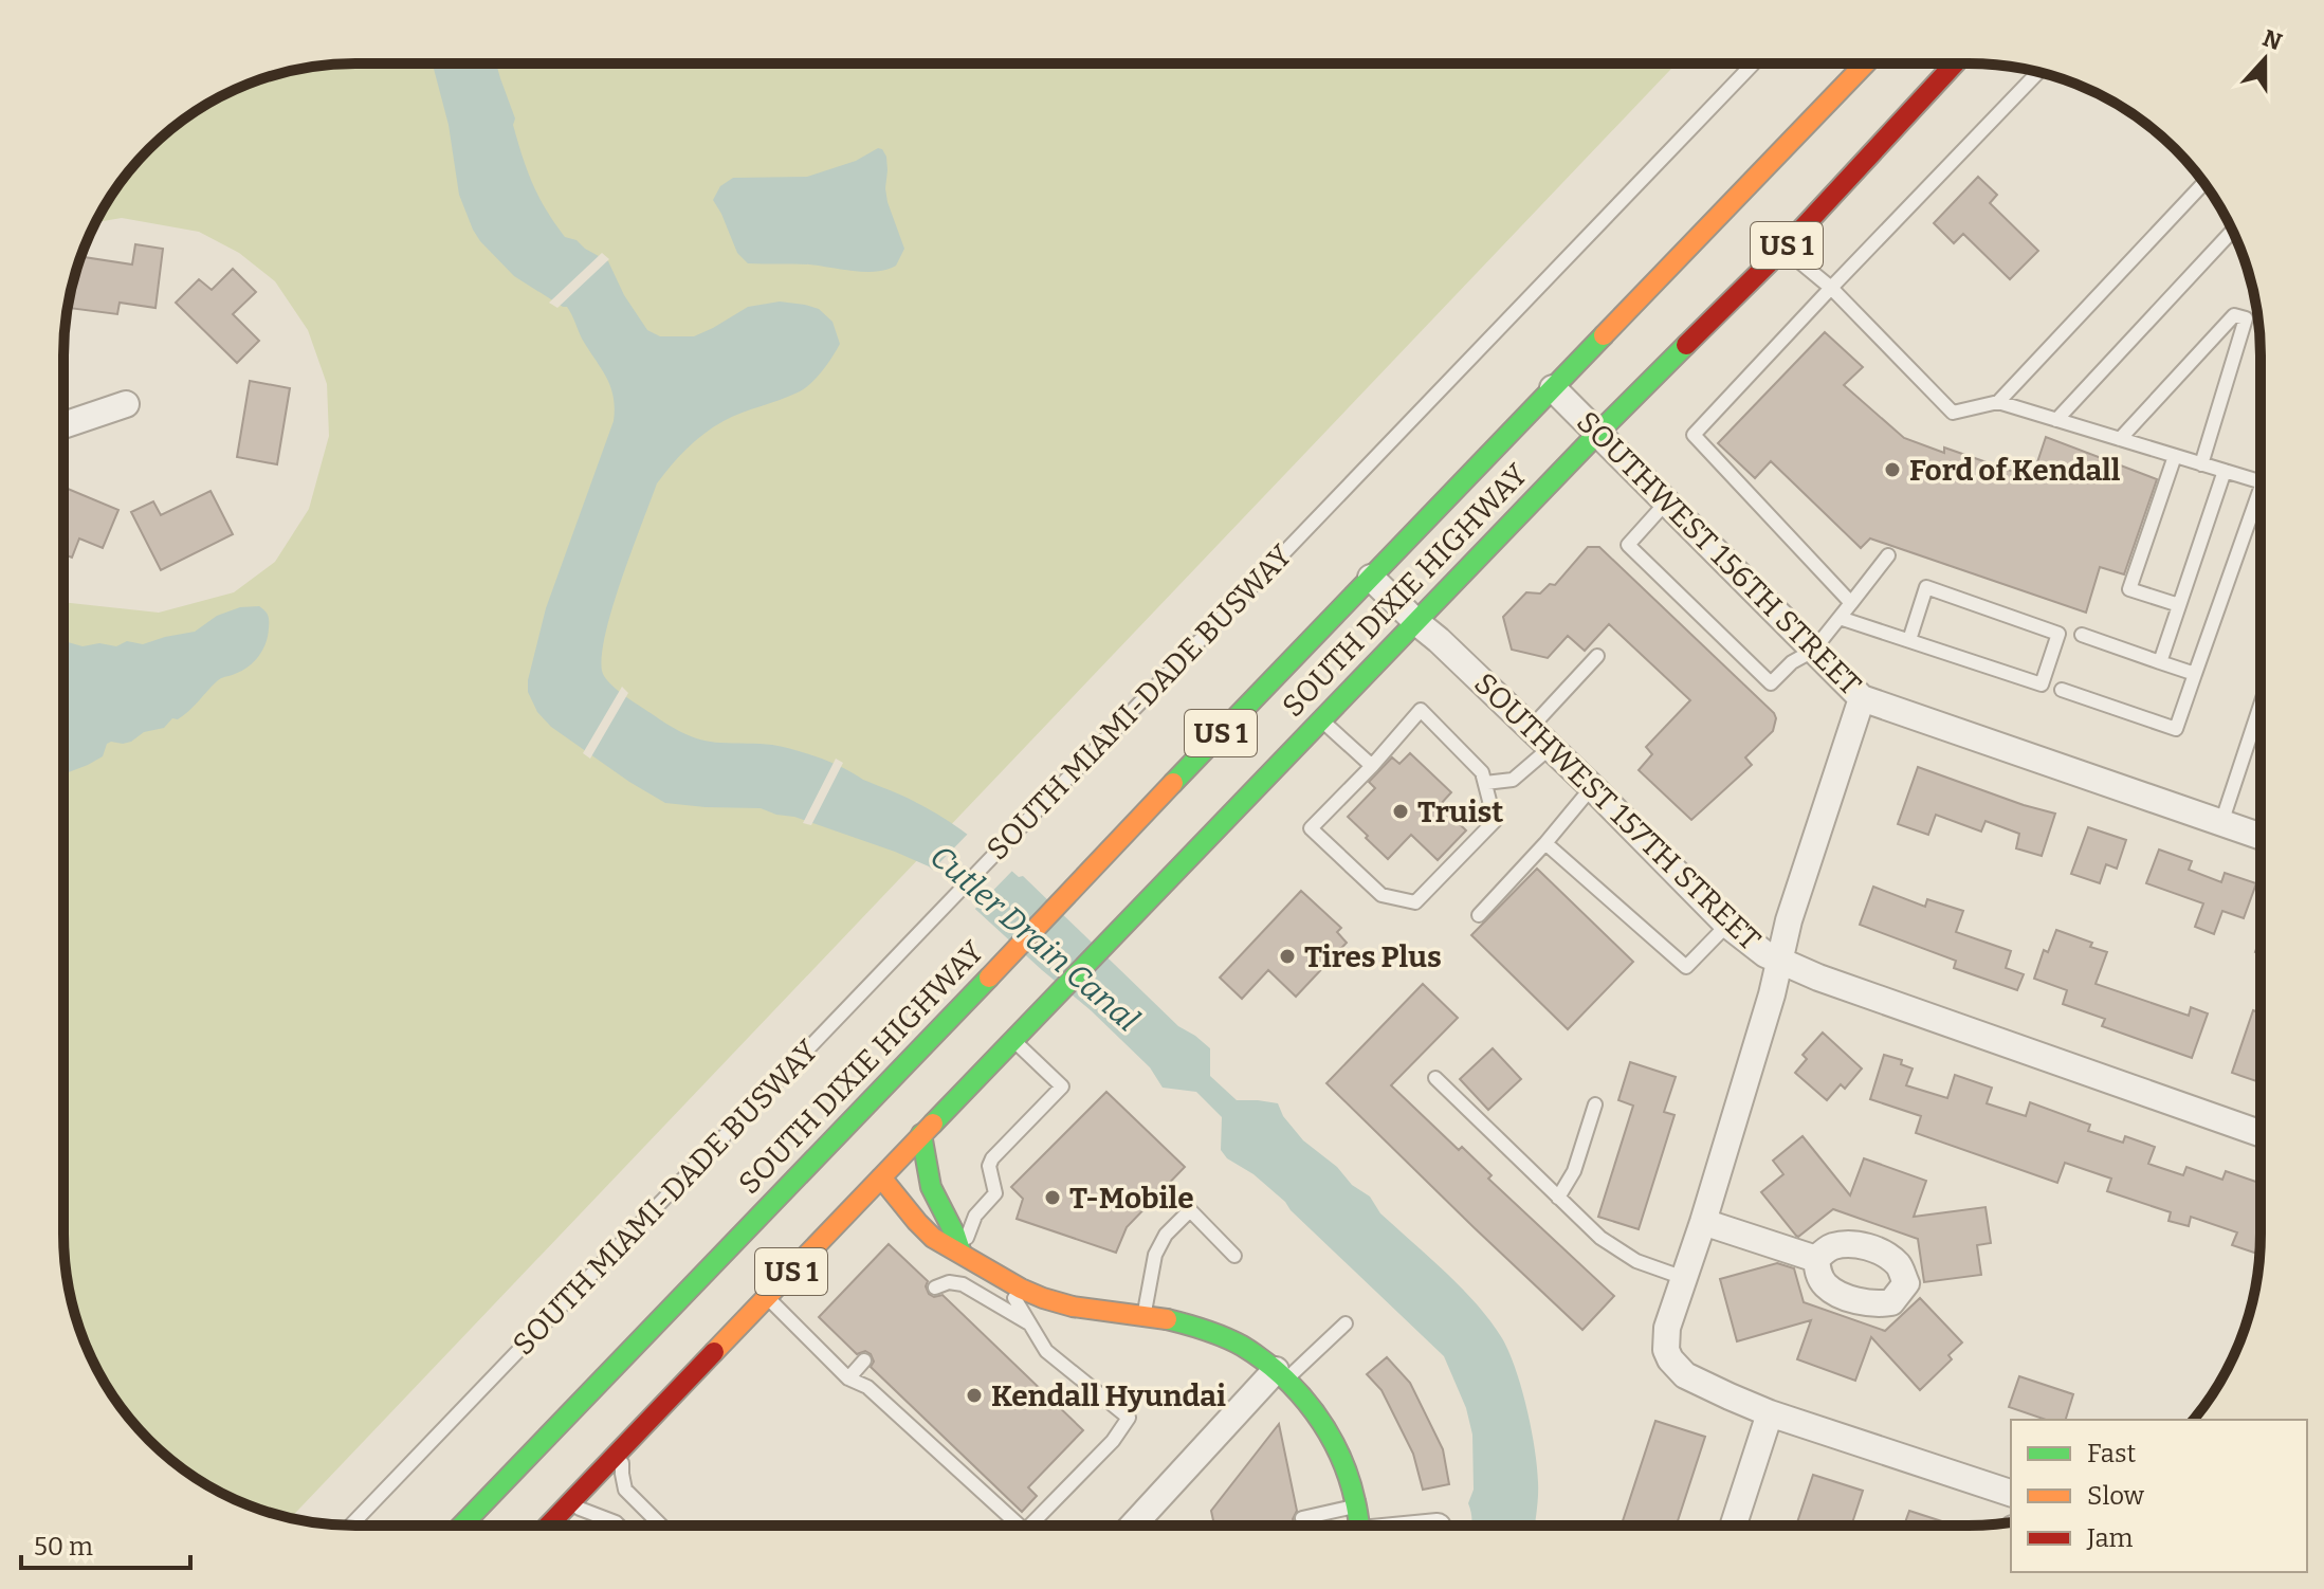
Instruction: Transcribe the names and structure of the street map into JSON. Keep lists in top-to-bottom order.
{
  "streets": {
    "main road": ["US 1", "SOUTH DIXIE HIGHWAY"],
    "street": ["SOUTHWEST 156TH STREET", "SOUTHWEST 157TH STREET"],
    "lane": ["SOUTH MIAMI-DADE BUSWAY"]
  },
  "crossings": [
    ["SOUTHWEST 156TH STREET", "SOUTH DIXIE HIGHWAY"],
    ["SOUTH DIXIE HIGHWAY", "SOUTHWEST 157TH STREET"]
  ],
  "water": ["Cutler Drain Canal"],
  "places": [
    "Ford of Kendall",
    "Truist",
    "Tires Plus",
    "T-Mobile",
    "Kendall Hyundai"
  ],
  "legend": ["Fast", "Slow", "Jam"],
  "scale_bar": "50 m",
  "north": "top"
}
